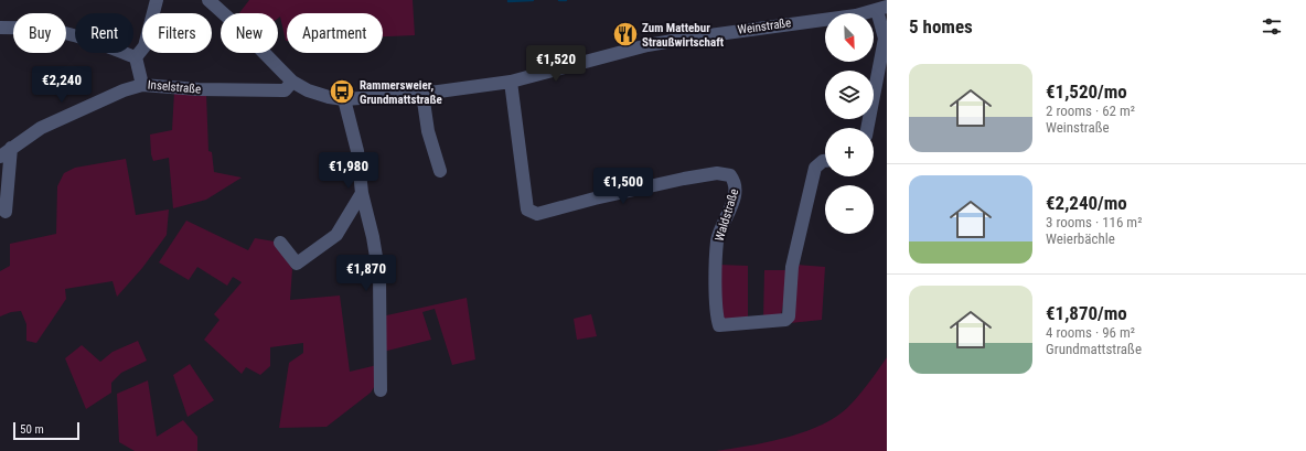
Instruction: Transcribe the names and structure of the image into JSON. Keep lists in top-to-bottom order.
{
  "streets": {
    "street": ["Weinstraße", "Inselstraße", "Waldstraße"]
  },
  "crossings": [
    ["Weinstraße", "Inselstraße"],
    ["Weinstraße", "Waldstraße"]
  ],
  "places": {
    "restaurant": ["Zum Mattebur Straußwirtschaft"],
    "bus stop": ["Rammersweier, Grundmattstraße"]
  },
  "scale_bar": "50 m",
  "north": "bottom right",
  "page": {
    "heading": "5 homes",
    "map_buttons": ["+", "−"],
    "chip": [
      "Buy",
      "Rent",
      "Filters",
      "New",
      "Apartment"
    ],
    "price": [
      "€1,520",
      "€2,240",
      "€1,980",
      "€1,500",
      "€1,870"
    ],
    "list": [
      {
        "name": "€1,520/mo",
        "note": "2 rooms · 62 m² · Weinstraße"
      },
      {
        "name": "€2,240/mo",
        "note": "3 rooms · 116 m² · Weierbächle"
      },
      {
        "name": "€1,870/mo",
        "note": "4 rooms · 96 m² · Grundmattstraße"
      }
    ],
    "scale": "50 m"
  }
}
